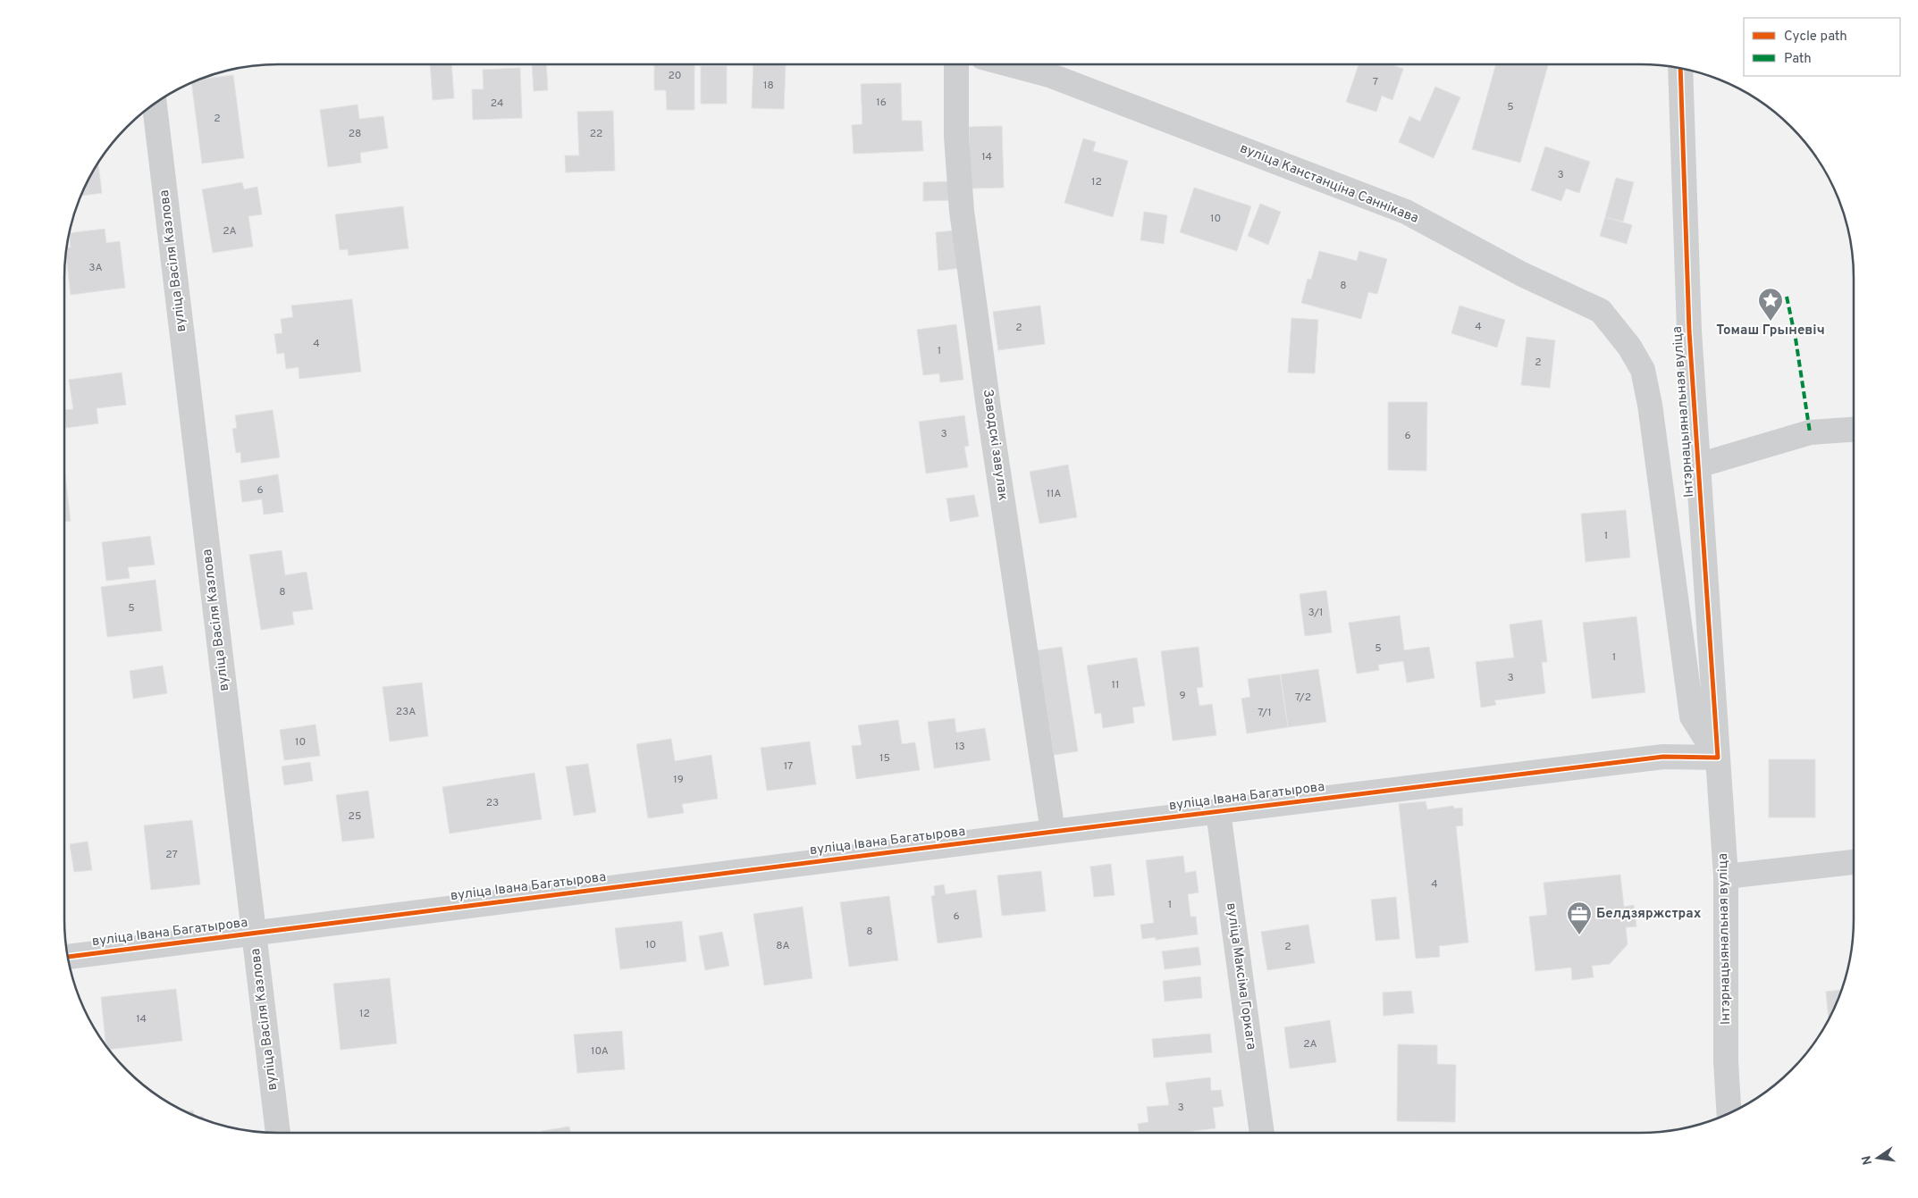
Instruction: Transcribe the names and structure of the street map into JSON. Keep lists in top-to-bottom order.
{
  "streets": {
    "street": [
      "вуліца Канстанціна Саннікава",
      "вуліца Васіля Казлова",
      "Інтэрнацыянальная вуліца",
      "Заводскі завулак",
      "вуліца Івана Багатырова",
      "вуліца Максіма Горкага"
    ]
  },
  "crossings": [
    ["вуліца Канстанціна Саннікава", "Інтэрнацыянальная вуліца"],
    ["вуліца Васіля Казлова", "вуліца Івана Багатырова"],
    ["Інтэрнацыянальная вуліца", "вуліца Івана Багатырова"],
    ["Заводскі завулак", "вуліца Івана Багатырова"],
    ["вуліца Івана Багатырова", "вуліца Максіма Горкага"]
  ],
  "places": {
    "place": ["Томаш Грыневіч"],
    "office": ["Белдзяржстрах"]
  },
  "house_numbers": [
    "20",
    "7",
    "18",
    "16",
    "24",
    "5",
    "2",
    "28",
    "22",
    "14",
    "3",
    "12",
    "10",
    "2А",
    "3А",
    "8",
    "4",
    "2",
    "4",
    "1",
    "2",
    "3",
    "6",
    "6",
    "11А",
    "1",
    "8",
    "5",
    "3/1",
    "5",
    "1",
    "3",
    "11",
    "9",
    "7/2",
    "23А",
    "7/1",
    "10",
    "13",
    "15",
    "17",
    "19",
    "23",
    "25",
    "27",
    "4",
    "1",
    "6",
    "8",
    "10",
    "8А",
    "2",
    "12",
    "14",
    "2А",
    "10А",
    "3"
  ],
  "legend": ["Cycle path", "Path"],
  "north": "left"
}
